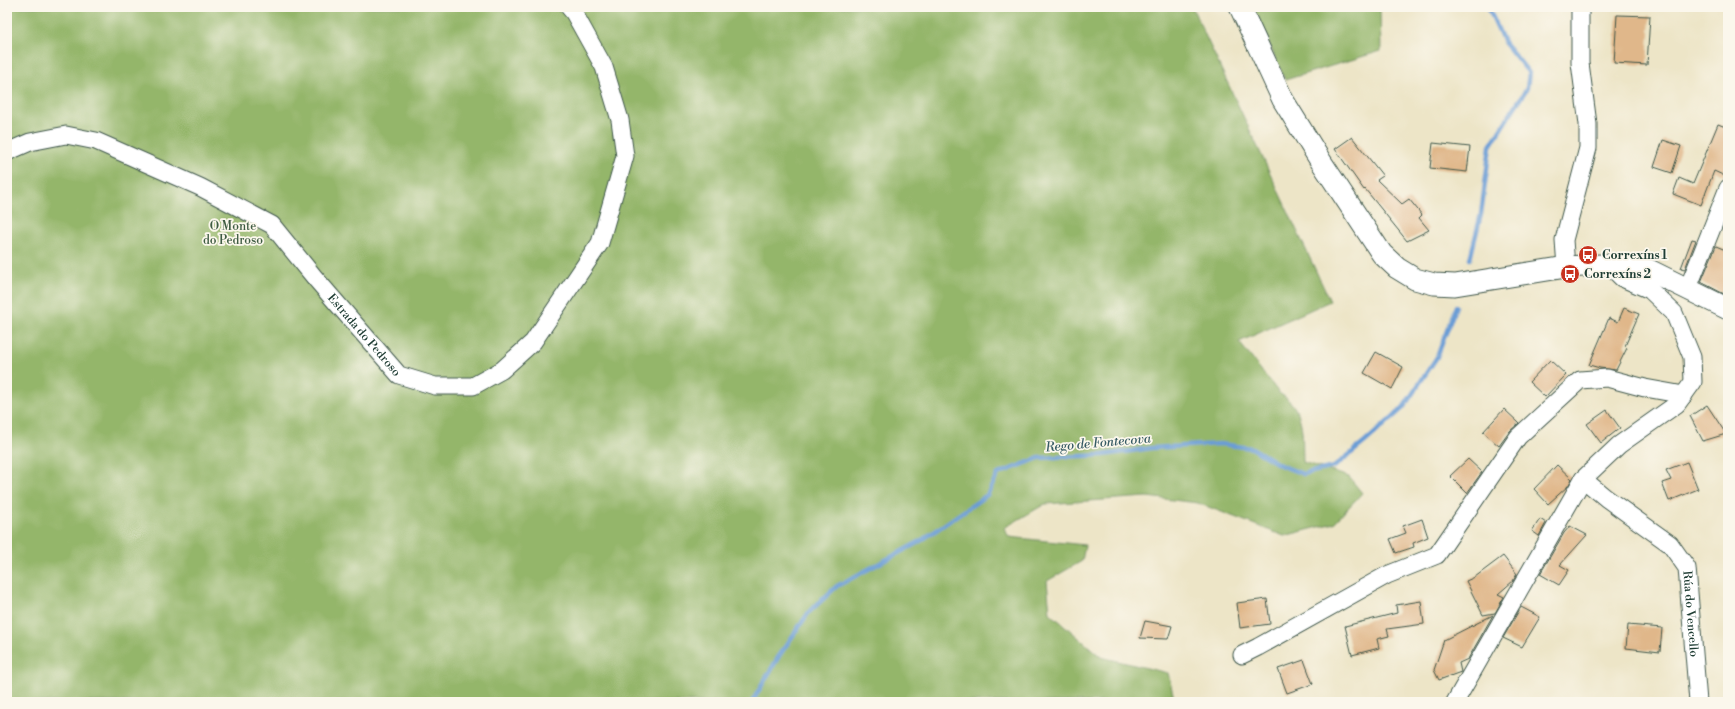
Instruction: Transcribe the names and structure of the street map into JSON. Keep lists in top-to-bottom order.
{
  "streets": {
    "street": ["Estrada do Pedroso", "Rúa do Vencello"]
  },
  "water": ["Rego de Fontecova"],
  "parks": ["O Monte do Pedroso"],
  "places": {
    "bus stop": ["Correxíns 1", "Correxíns 2"]
  }
}
